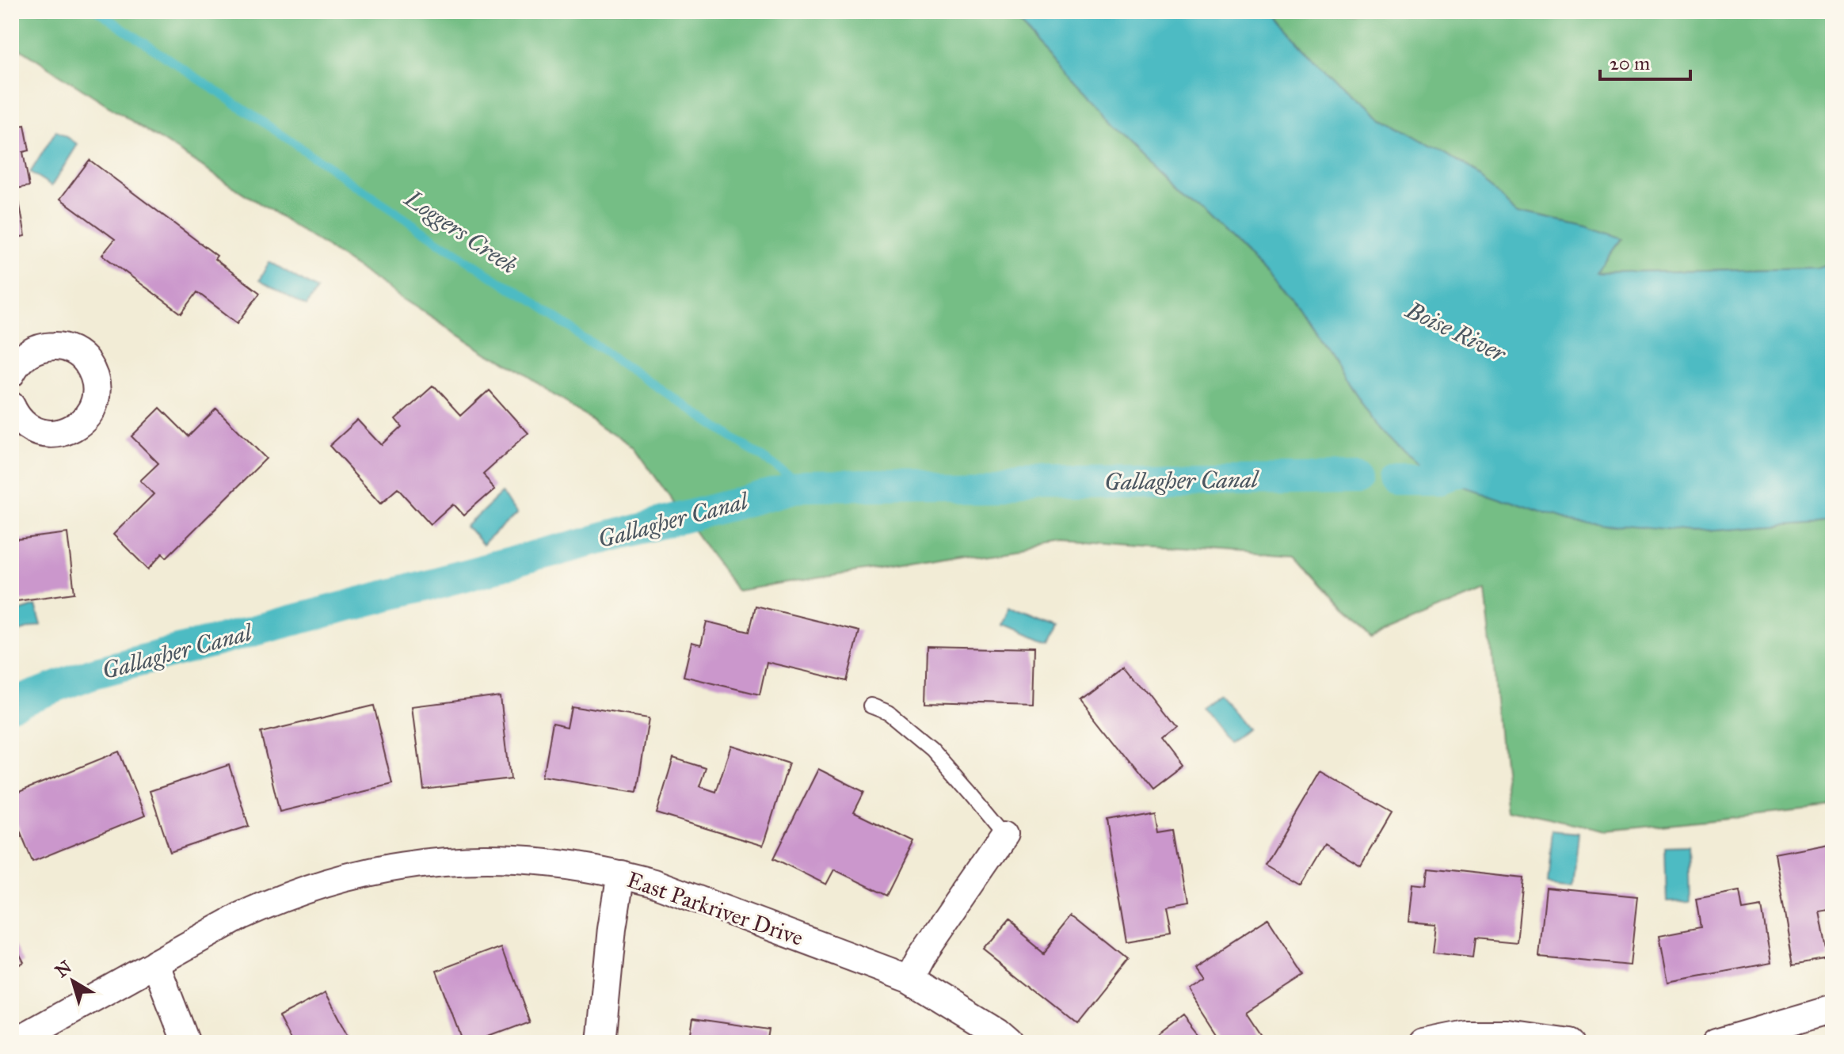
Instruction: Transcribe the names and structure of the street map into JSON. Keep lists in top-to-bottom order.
{
  "streets": {
    "street": ["East Parkriver Drive"]
  },
  "water": ["Loggers Creek", "Boise River", "Gallagher Canal"],
  "scale_bar": "20 m",
  "north": "top left"
}
